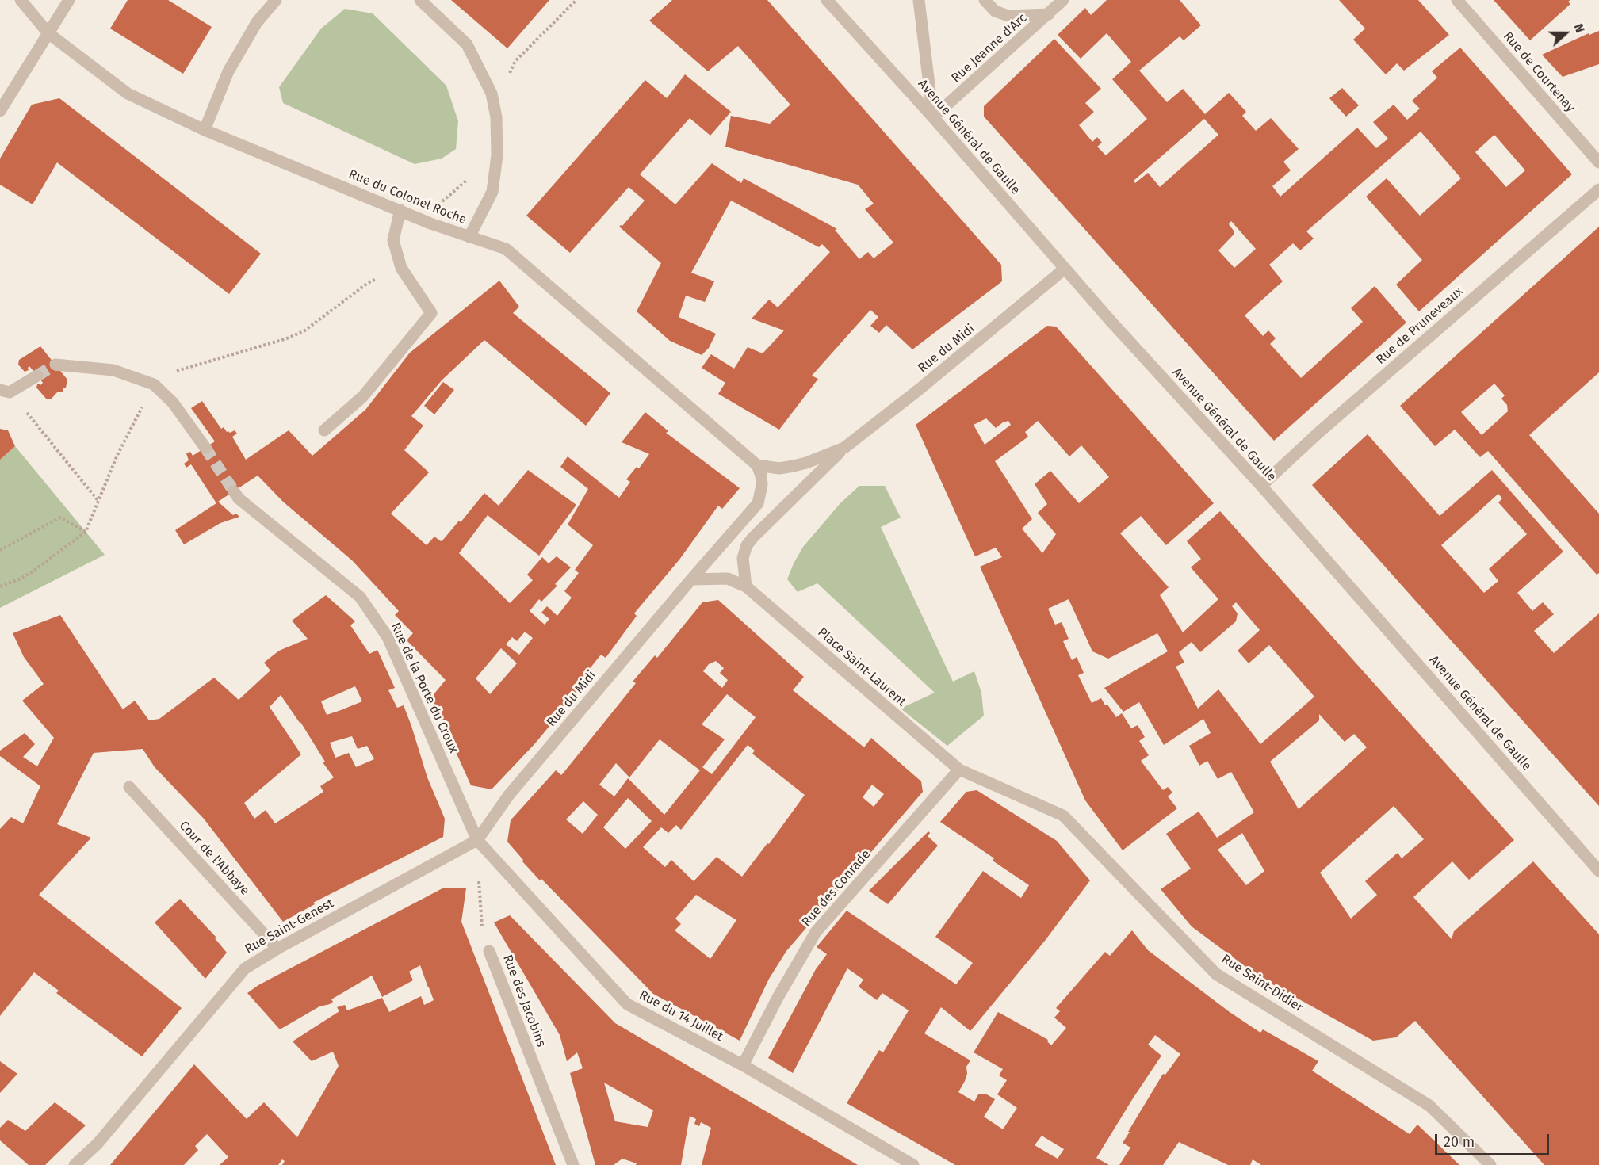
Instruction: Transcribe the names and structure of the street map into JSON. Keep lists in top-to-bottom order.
{
  "streets": {
    "street": [
      "Rue Jeanne d'Arc",
      "Rue de Courtenay",
      "Avenue Général de Gaulle",
      "Rue du Colonel Roche",
      "Rue de Pruneveaux",
      "Rue du Midi",
      "Place Saint-Laurent",
      "Rue de la Porte du Croux",
      "Cour de l'Abbaye",
      "Rue des Conrade",
      "Rue Saint-Genest",
      "Rue Saint-Didier",
      "Rue des Jacobins",
      "Rue du 14 Juillet"
    ]
  },
  "crossings": [
    ["Rue Jeanne d'Arc", "Avenue Général de Gaulle"],
    ["Avenue Général de Gaulle", "Rue de Pruneveaux"],
    ["Avenue Général de Gaulle", "Rue du Midi"],
    ["Rue du Colonel Roche", "Rue du Midi"],
    ["Rue du Midi", "Place Saint-Laurent"],
    ["Rue du Midi", "Rue de la Porte du Croux"],
    ["Rue du Midi", "Rue Saint-Genest"],
    ["Rue du Midi", "Rue des Jacobins"],
    ["Rue du Midi", "Rue du 14 Juillet"],
    ["Place Saint-Laurent", "Rue des Conrade"],
    ["Place Saint-Laurent", "Rue Saint-Didier"],
    ["Rue de la Porte du Croux", "Rue Saint-Genest"],
    ["Rue de la Porte du Croux", "Rue des Jacobins"],
    ["Rue de la Porte du Croux", "Rue du 14 Juillet"],
    ["Cour de l'Abbaye", "Rue Saint-Genest"],
    ["Rue des Conrade", "Rue Saint-Didier"],
    ["Rue des Conrade", "Rue du 14 Juillet"],
    ["Rue Saint-Genest", "Rue des Jacobins"],
    ["Rue Saint-Genest", "Rue du 14 Juillet"],
    ["Rue des Jacobins", "Rue du 14 Juillet"]
  ],
  "scale_bar": "20 m",
  "north": "right"
}
